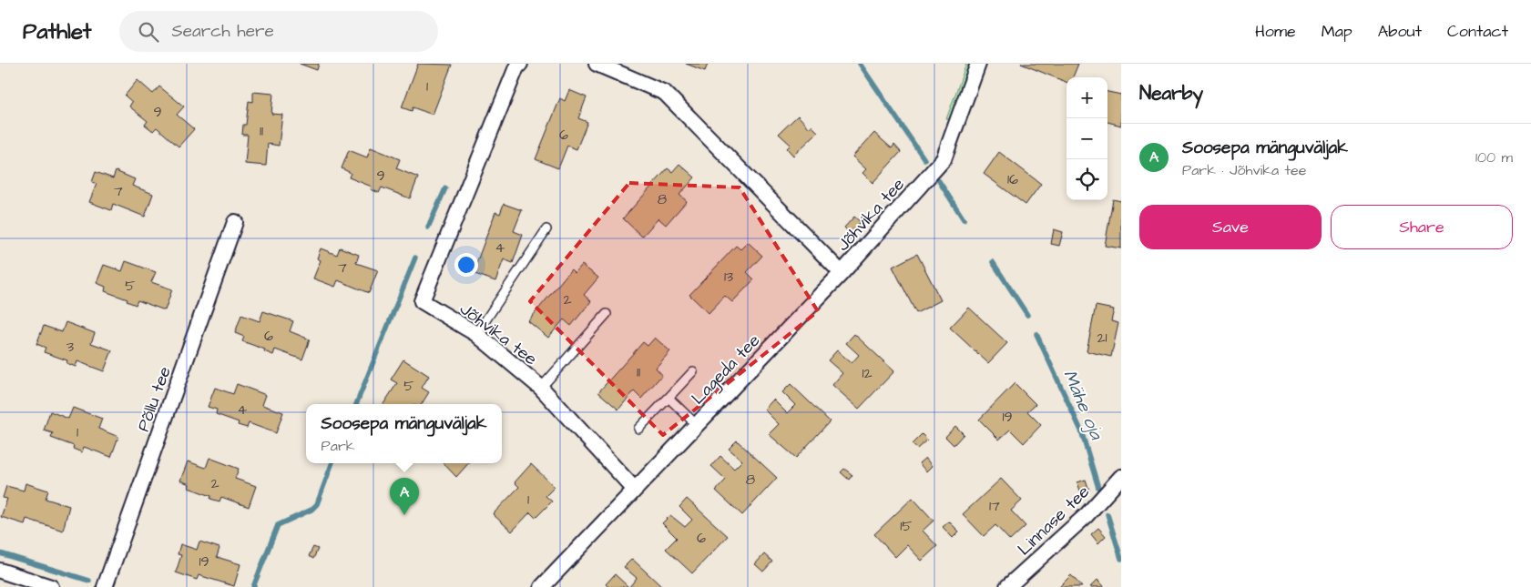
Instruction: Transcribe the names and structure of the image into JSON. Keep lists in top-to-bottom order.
{
  "streets": {
    "street": [
      "Jõhvika tee",
      "Lageda tee",
      "Põllu tee",
      "Linnase tee"
    ]
  },
  "crossings": [
    ["Jõhvika tee", "Lageda tee"]
  ],
  "water": ["Mähe oja"],
  "house_numbers": [
    "1",
    "9",
    "11",
    "6",
    "9",
    "16",
    "7",
    "8",
    "4",
    "7",
    "13",
    "5",
    "2",
    "6",
    "21",
    "3",
    "11",
    "12",
    "5",
    "4",
    "19",
    "1",
    "8",
    "2",
    "1",
    "17",
    "15",
    "6",
    "19"
  ],
  "page": {
    "header": "Pathlet",
    "search": "Search here",
    "nav": [
      "Home",
      "Map",
      "About",
      "Contact"
    ],
    "heading": "Nearby",
    "map_buttons": ["+", "−"],
    "list": [
      {
        "mark": "A",
        "name": "Soosepa mänguväljak",
        "note": "Park · Jõhvika tee",
        "value": "100 m"
      }
    ],
    "buttons": ["Save", "Share"],
    "popup": ["Soosepa mänguväljak", "Park"],
    "pins": "A"
  }
}
